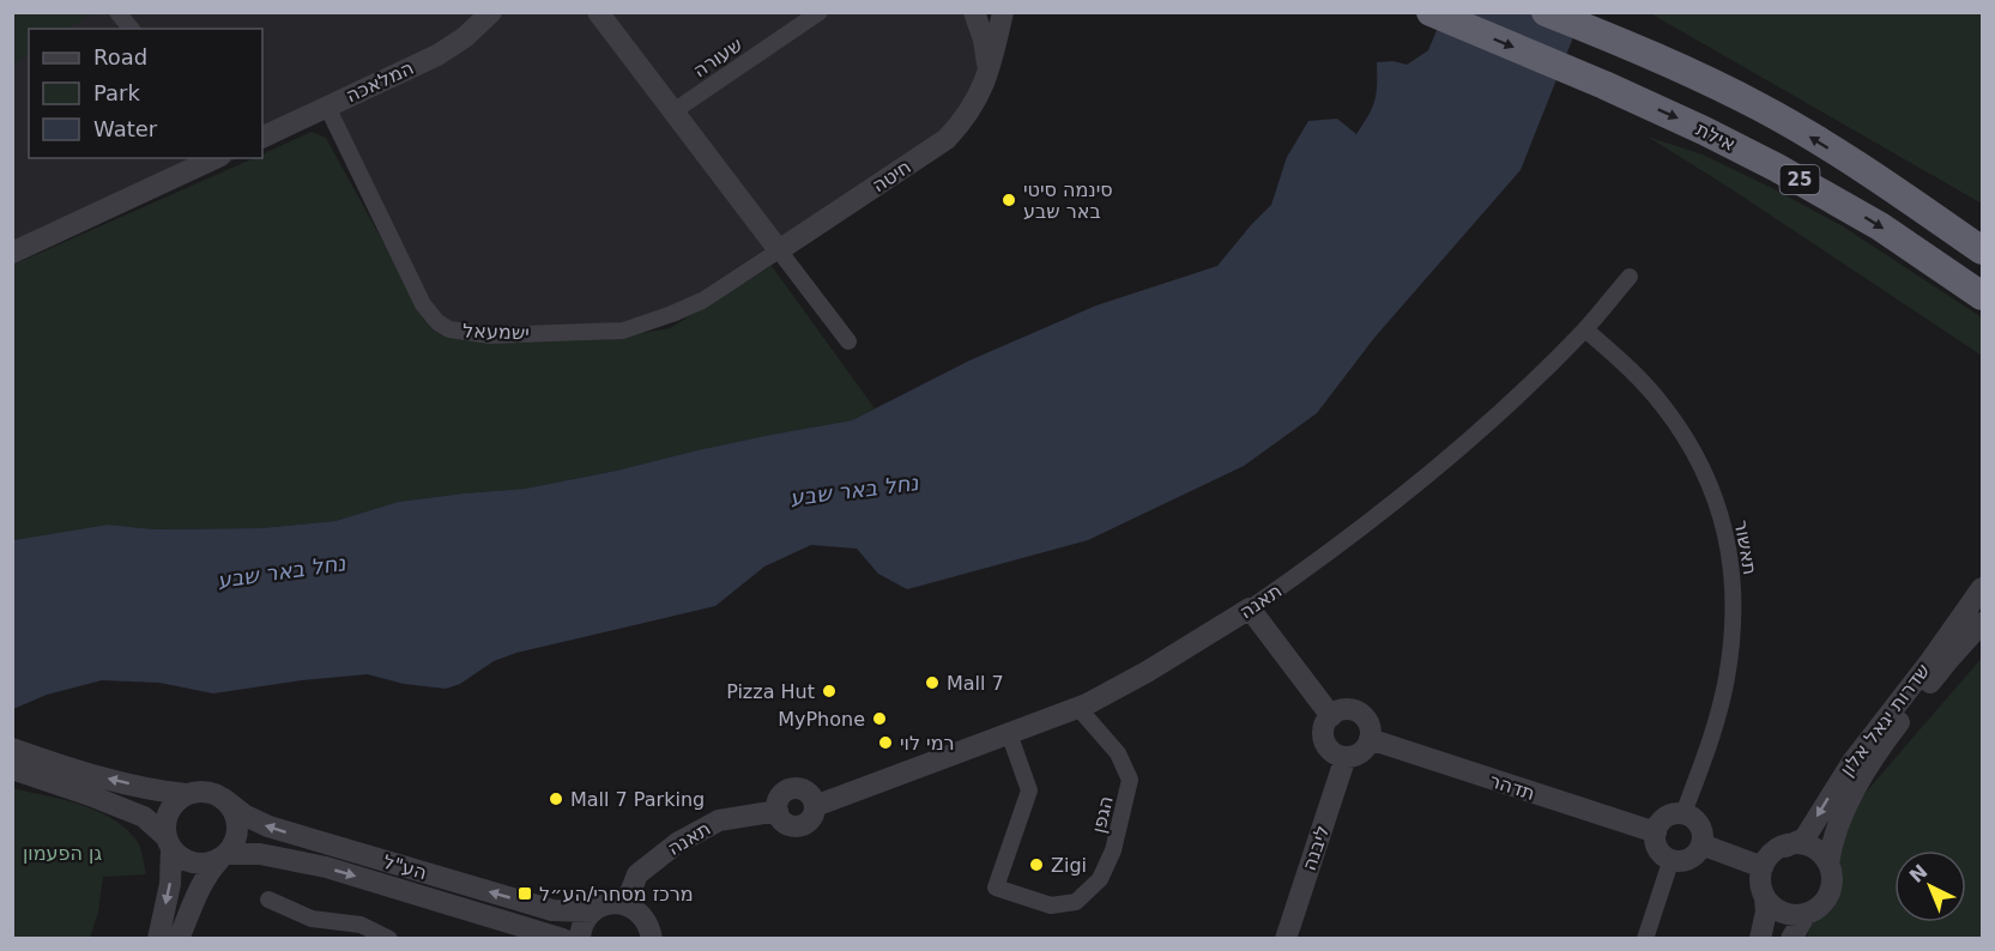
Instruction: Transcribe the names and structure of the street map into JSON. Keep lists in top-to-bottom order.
{
  "streets": {
    "highway": ["אילת", "25"],
    "street": [
      "שעורה",
      "המלאכה",
      "חיטה",
      "ישמעאל",
      "תאשור",
      "תאנה",
      "שדרות יגאל אלון",
      "תדהר",
      "הגפן",
      "ליבנה",
      "הע\"ל"
    ]
  },
  "crossings": [
    ["המלאכה", "ישמעאל"],
    ["חיטה", "ישמעאל"],
    ["תאשור", "תאנה"],
    ["תאשור", "תדהר"],
    ["תאנה", "הגפן"],
    ["תאנה", "הע\"ל"],
    ["תדהר", "ליבנה"]
  ],
  "water": ["נחל באר שבע"],
  "parks": ["גן הפעמון"],
  "places": {
    "other": [
      "סינמה סיטי באר שבע",
      "Mall 7",
      "Pizza Hut",
      "MyPhone",
      "רמי לוי",
      "Mall 7 Parking",
      "Zigi"
    ],
    "transit": ["מרכז מסחרי/הע״ל"]
  },
  "legend": ["Road", "Park", "Water"],
  "north": "top left"
}
